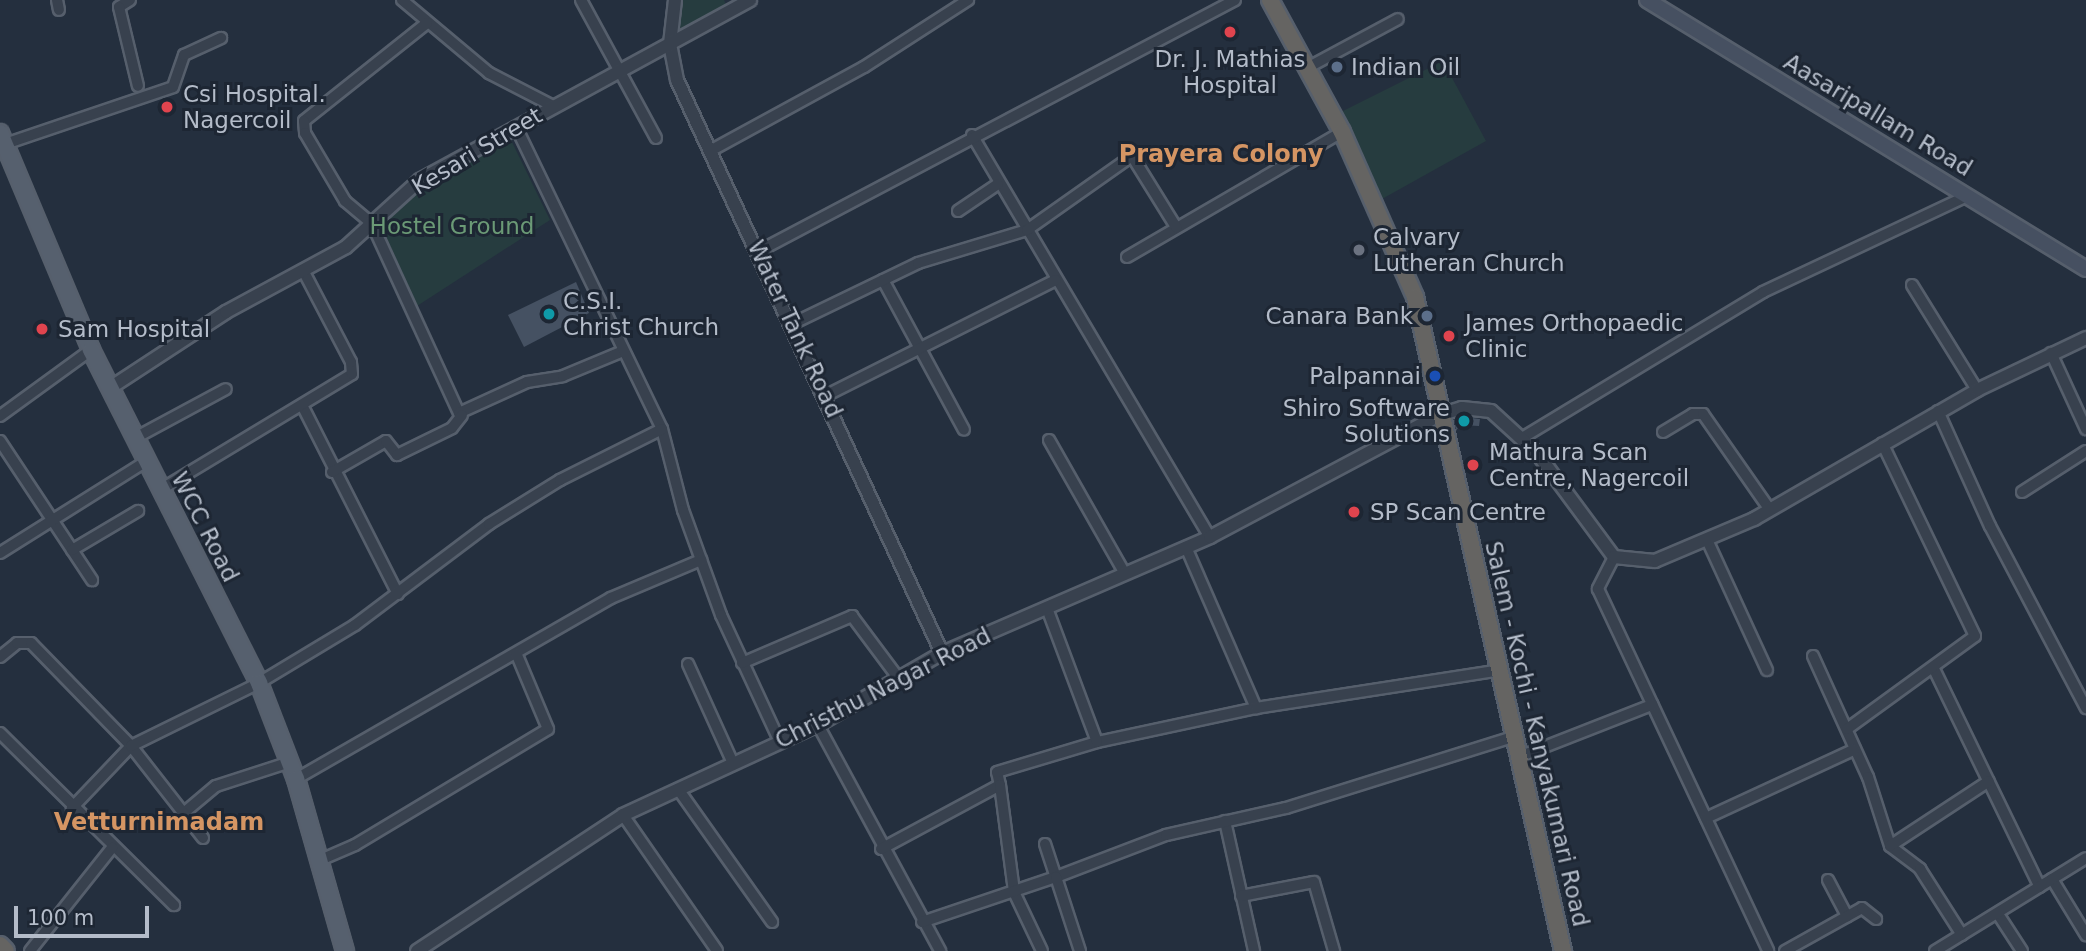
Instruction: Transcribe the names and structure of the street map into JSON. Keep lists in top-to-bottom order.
{
  "streets": {
    "highway": ["Salem - Kochi - Kanyakumari Road"],
    "main road": ["Aasaripallam Road", "WCC Road"],
    "street": ["Kesari Street", "Water Tank Road", "Christhu Nagar Road"]
  },
  "crossings": [
    ["Kesari Street", "Water Tank Road"],
    ["Kesari Street", "WCC Road"],
    ["Water Tank Road", "Christhu Nagar Road"],
    ["Christhu Nagar Road", "Salem - Kochi - Kanyakumari Road"]
  ],
  "districts": ["Prayera Colony", "Vetturnimadam"],
  "parks": ["Hostel Ground"],
  "places": [
    "Dr. J. Mathias Hospital",
    "Indian Oil",
    "Csi Hospital. Nagercoil",
    "Calvary Lutheran Church",
    "C.S.I. Christ Church",
    "Canara Bank",
    "Sam Hospital",
    "James Orthopaedic Clinic",
    "Palpannai",
    "Shiro Software Solutions",
    "Mathura Scan Centre, Nagercoil",
    "SP Scan Centre"
  ],
  "scale_bar": "100 m"
}
